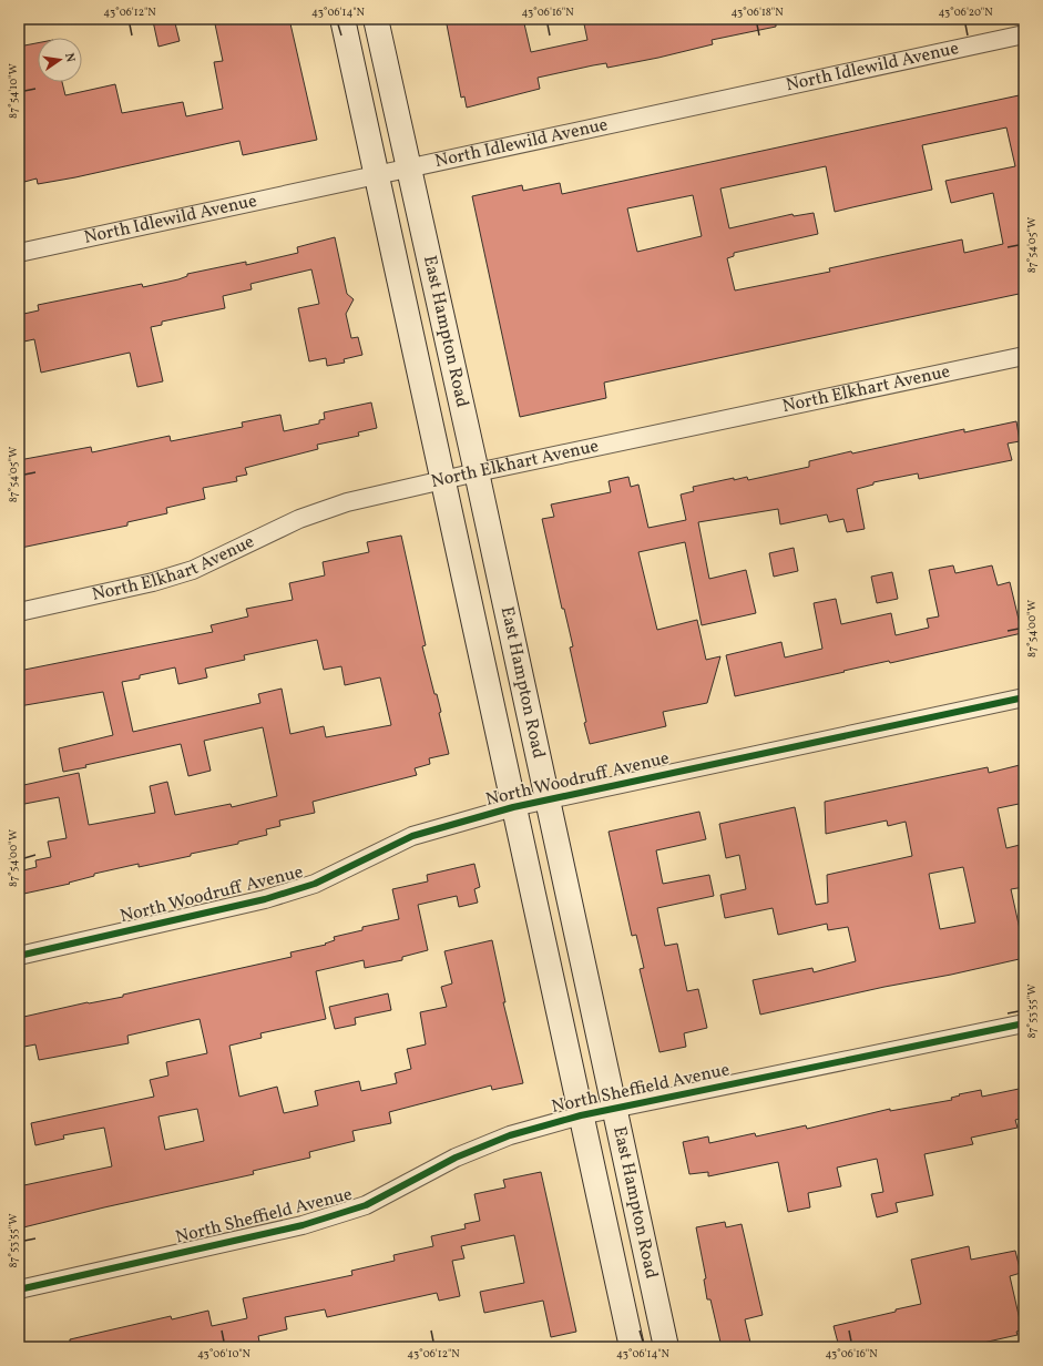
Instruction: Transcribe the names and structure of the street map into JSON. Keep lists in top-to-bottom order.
{
  "streets": {
    "main road": ["East Hampton Road"],
    "street": [
      "North Idlewild Avenue",
      "North Elkhart Avenue",
      "North Woodruff Avenue",
      "North Sheffield Avenue"
    ]
  },
  "crossings": [
    ["North Idlewild Avenue", "East Hampton Road"],
    ["East Hampton Road", "North Elkhart Avenue"],
    ["East Hampton Road", "North Woodruff Avenue"],
    ["East Hampton Road", "North Sheffield Avenue"]
  ],
  "north": "right",
  "coordinates": [
    "43°06'12\"N",
    "43°06'14\"N",
    "43°06'16\"N",
    "43°06'18\"N",
    "43°06'20\"N",
    "87°54'10\"W",
    "87°54'05\"W",
    "87°54'00\"W",
    "87°53'55\"W",
    "43°06'10\"N"
  ]
}
